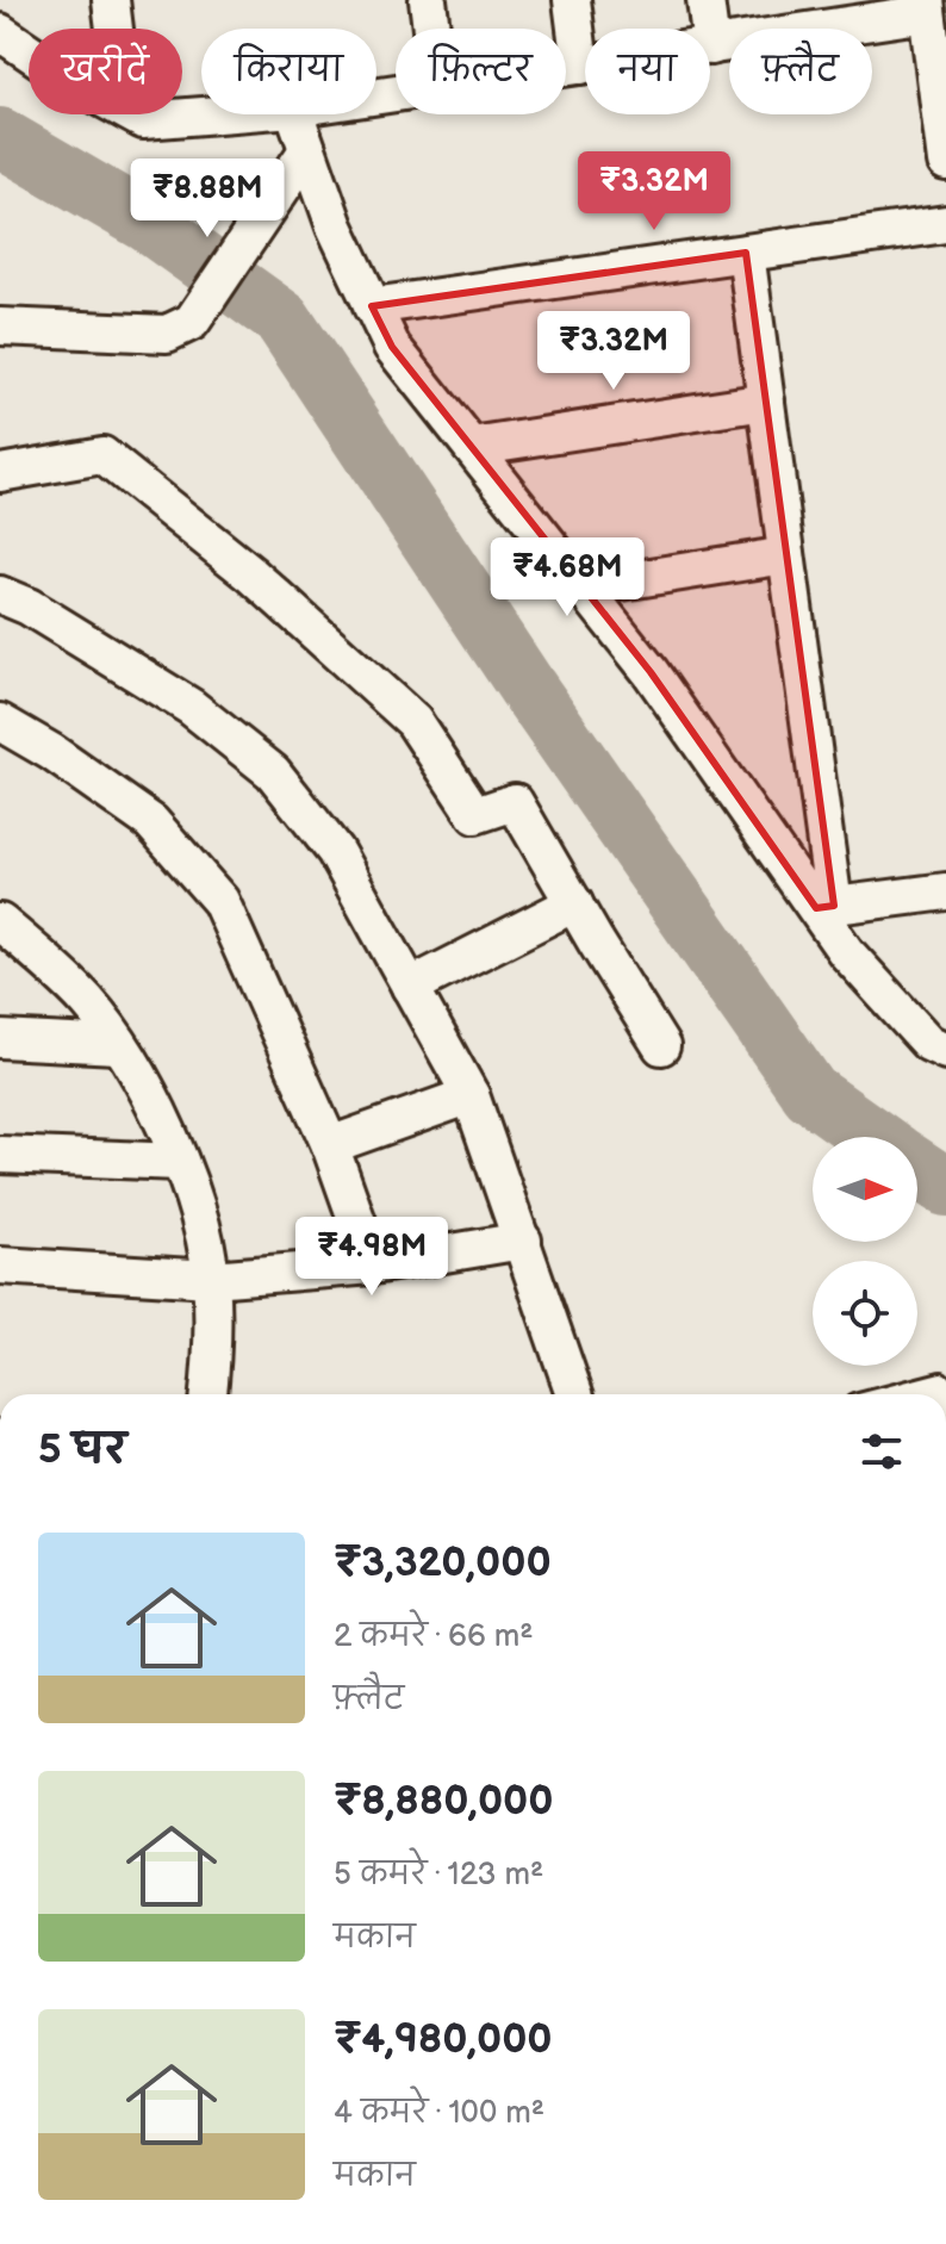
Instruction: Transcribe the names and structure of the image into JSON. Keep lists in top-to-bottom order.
{
  "north": "right",
  "page": {
    "chip": [
      "खरीदें",
      "किराया",
      "फ़िल्टर",
      "नया",
      "फ़्लैट"
    ],
    "price": [
      "₹3.32M",
      "₹8.88M",
      "₹3.32M",
      "₹4.68M",
      "₹4.98M"
    ],
    "heading": "5 घर",
    "list": [
      {
        "name": "₹3,320,000",
        "note": "2 कमरे · 66 m² · फ़्लैट"
      },
      {
        "name": "₹8,880,000",
        "note": "5 कमरे · 123 m² · मकान"
      },
      {
        "name": "₹4,980,000",
        "note": "4 कमरे · 100 m² · मकान"
      }
    ]
  }
}
